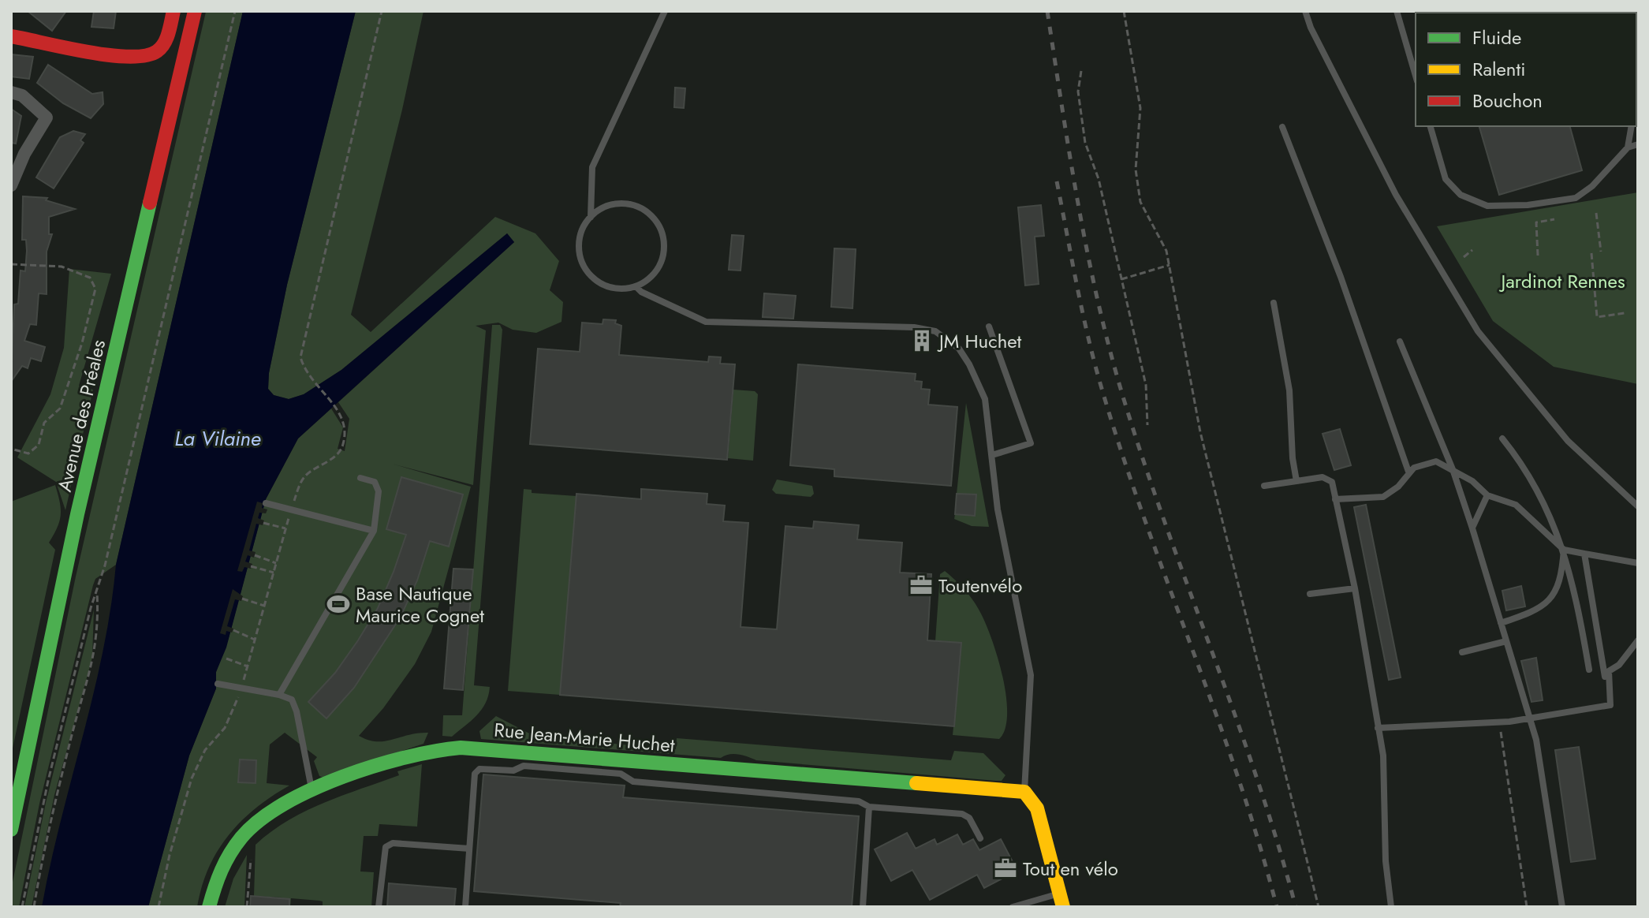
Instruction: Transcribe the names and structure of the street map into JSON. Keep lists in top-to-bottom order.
{
  "streets": {
    "street": ["Avenue des Préales", "Rue Jean-Marie Huchet"]
  },
  "water": ["La Vilaine"],
  "parks": ["Jardinot Rennes"],
  "places": {
    "building": ["JM Huchet"],
    "office": ["Toutenvélo", "Tout en vélo"],
    "sports": ["Base Nautique Maurice Cognet"]
  },
  "legend": ["Fluide", "Ralenti", "Bouchon"]
}
